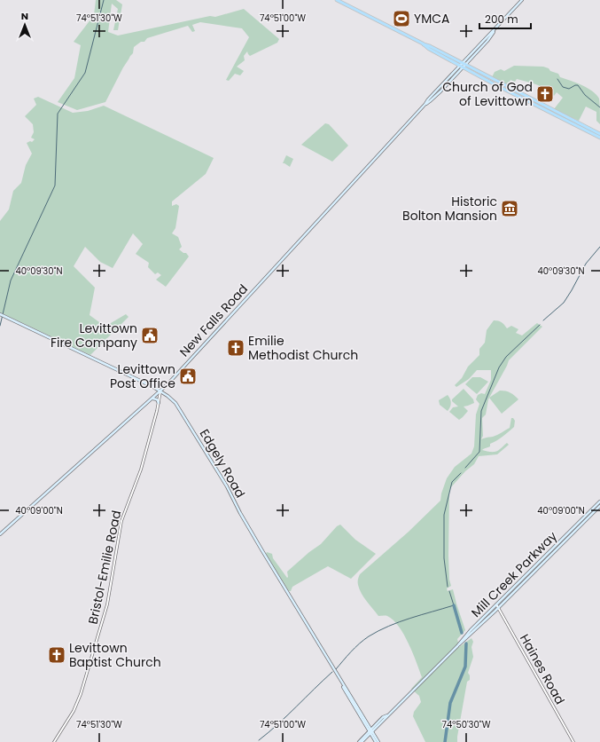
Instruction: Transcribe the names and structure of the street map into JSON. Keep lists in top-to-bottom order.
{
  "streets": {
    "main road": ["New Falls Road", "Edgely Road", "Mill Creek Parkway"],
    "street": ["Bristol-Emilie Road", "Haines Road"]
  },
  "crossings": [
    ["New Falls Road", "Edgely Road"],
    ["New Falls Road", "Bristol-Emilie Road"],
    ["Edgely Road", "Bristol-Emilie Road"],
    ["Edgely Road", "Mill Creek Parkway"],
    ["Mill Creek Parkway", "Haines Road"]
  ],
  "places": {
    "sports": ["YMCA"],
    "church": ["Church of God of Levittown", "Emilie Methodist Church", "Levittown Baptist Church"],
    "museum": ["Historic Bolton Mansion"],
    "public building": ["Levittown Fire Company", "Levittown Post Office"]
  },
  "scale_bar": "200 m",
  "north": "top",
  "coordinates": [
    "74°51'30\"W",
    "74°51'00\"W",
    "40°09'30\"N",
    "40°09'00\"N",
    "74°50'30\"W"
  ]
}
